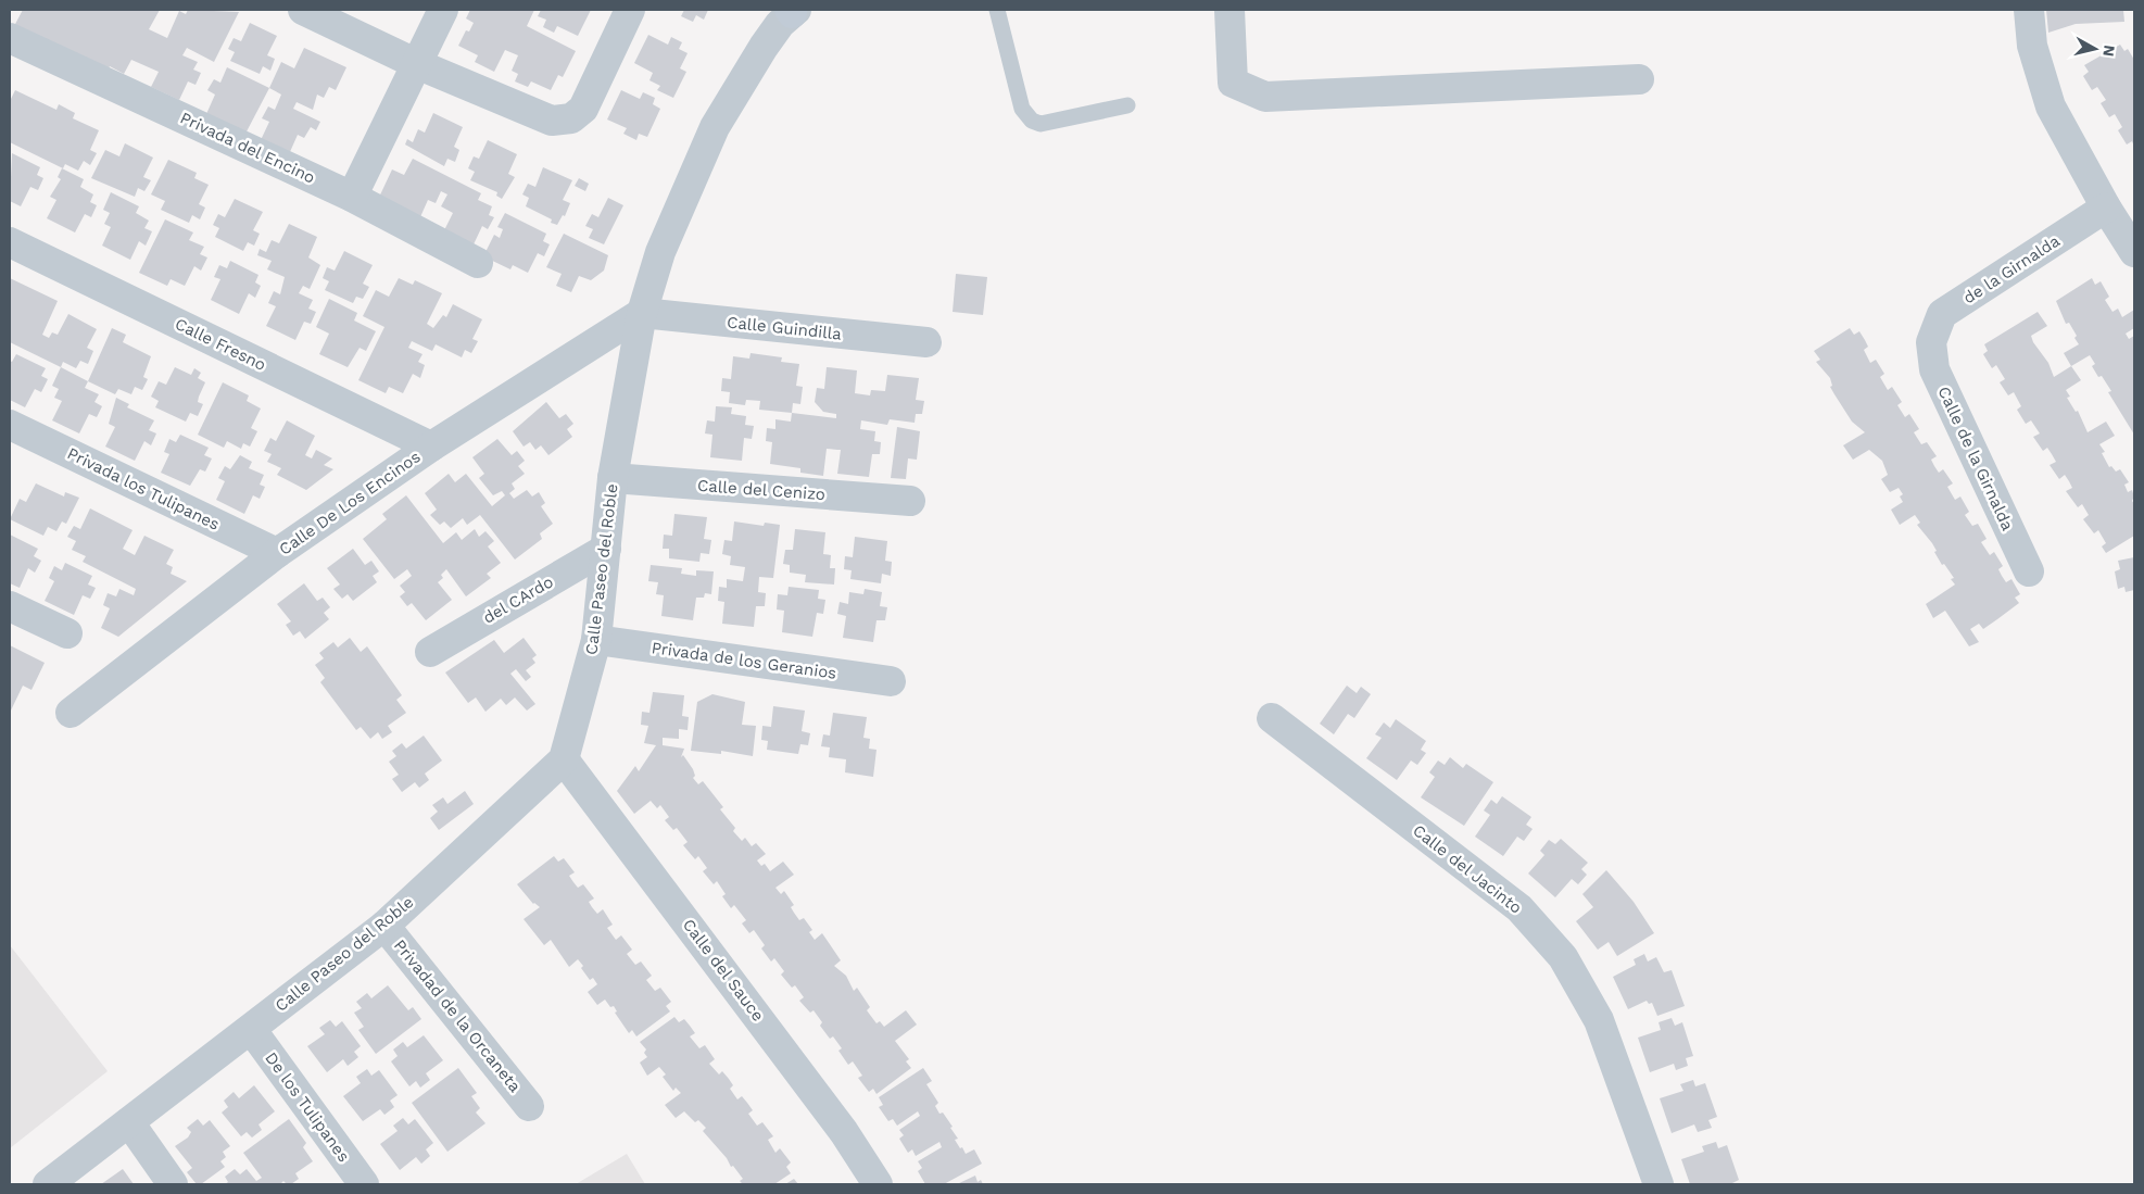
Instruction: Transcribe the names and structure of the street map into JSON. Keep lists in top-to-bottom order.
{
  "streets": {
    "street": [
      "Privada del Encino",
      "de la Girnalda",
      "Calle Guindilla",
      "Calle Fresno",
      "Calle de la Girnalda",
      "Privada los Tulipanes",
      "Calle del Cenizo",
      "Calle De Los Encinos",
      "Calle Paseo del Roble",
      "del CArdo",
      "Privada de los Geranios",
      "Calle del Jacinto",
      "Calle del Sauce",
      "Privadad de la Orcaneta",
      "De los Tulipanes"
    ]
  },
  "crossings": [
    ["de la Girnalda", "Calle de la Girnalda"],
    ["Calle Guindilla", "Calle De Los Encinos"],
    ["Calle Guindilla", "Calle Paseo del Roble"],
    ["Calle Fresno", "Calle De Los Encinos"],
    ["Privada los Tulipanes", "Calle De Los Encinos"],
    ["Calle del Cenizo", "Calle Paseo del Roble"],
    ["Calle De Los Encinos", "Calle Paseo del Roble"],
    ["Calle Paseo del Roble", "del CArdo"],
    ["Calle Paseo del Roble", "Privada de los Geranios"],
    ["Calle Paseo del Roble", "Calle del Sauce"],
    ["Calle Paseo del Roble", "Privadad de la Orcaneta"],
    ["Calle Paseo del Roble", "De los Tulipanes"]
  ],
  "north": "right"
}
